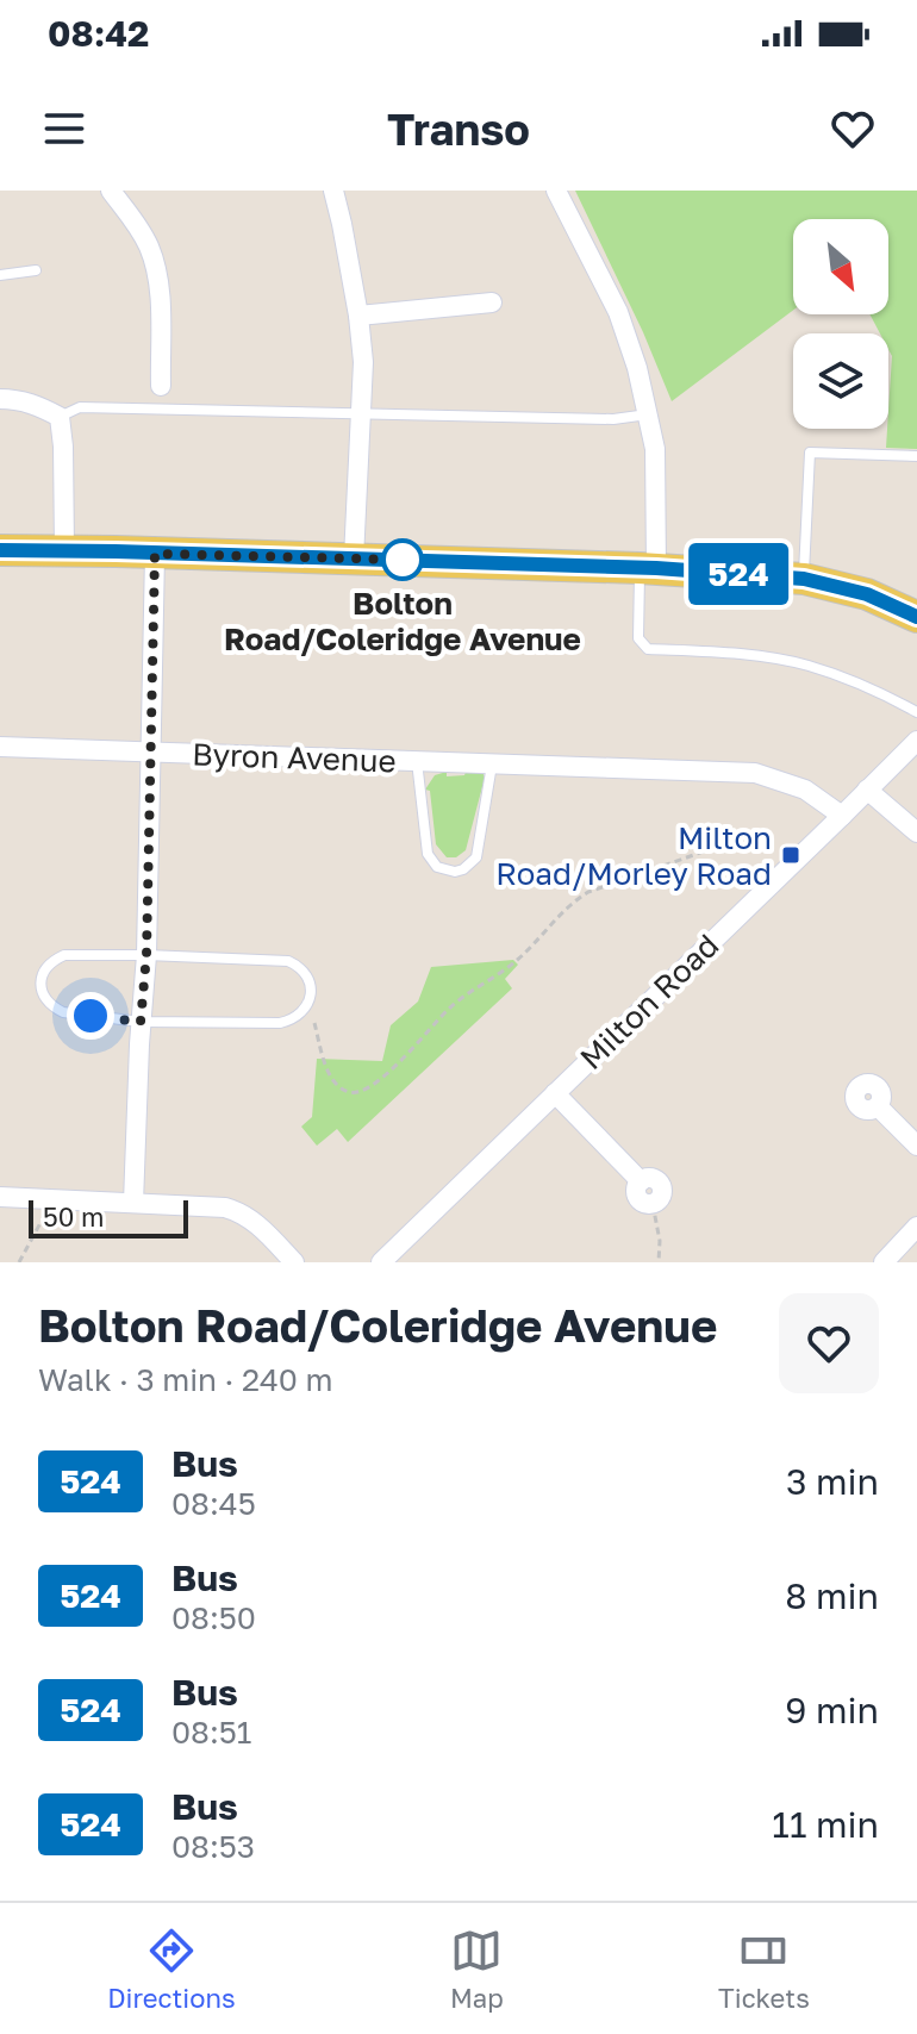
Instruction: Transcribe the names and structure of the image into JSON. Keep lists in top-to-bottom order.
{
  "streets": {
    "street": ["Byron Avenue", "Milton Road"]
  },
  "crossings": [
    ["Byron Avenue", "Milton Road"]
  ],
  "places": {
    "other": ["Bolton Road/Coleridge Avenue"],
    "transit": ["Milton Road/Morley Road"]
  },
  "lines": ["bus line 524"],
  "scale_bar": "50 m",
  "north": "bottom right",
  "page": {
    "status": "08:42",
    "header": "Transo",
    "on_map": "524",
    "scale": "50 m",
    "heading": ["Bolton Road/Coleridge Avenue", "Walk · 3 min · 240 m"],
    "list": [
      {
        "mark": "524",
        "name": "Bus",
        "note": "08:45",
        "value": "3 min"
      },
      {
        "mark": "524",
        "name": "Bus",
        "note": "08:50",
        "value": "8 min"
      },
      {
        "mark": "524",
        "name": "Bus",
        "note": "08:51",
        "value": "9 min"
      },
      {
        "mark": "524",
        "name": "Bus",
        "note": "08:53",
        "value": "11 min"
      }
    ],
    "tabs": ["Directions", "Map", "Tickets"]
  }
}
